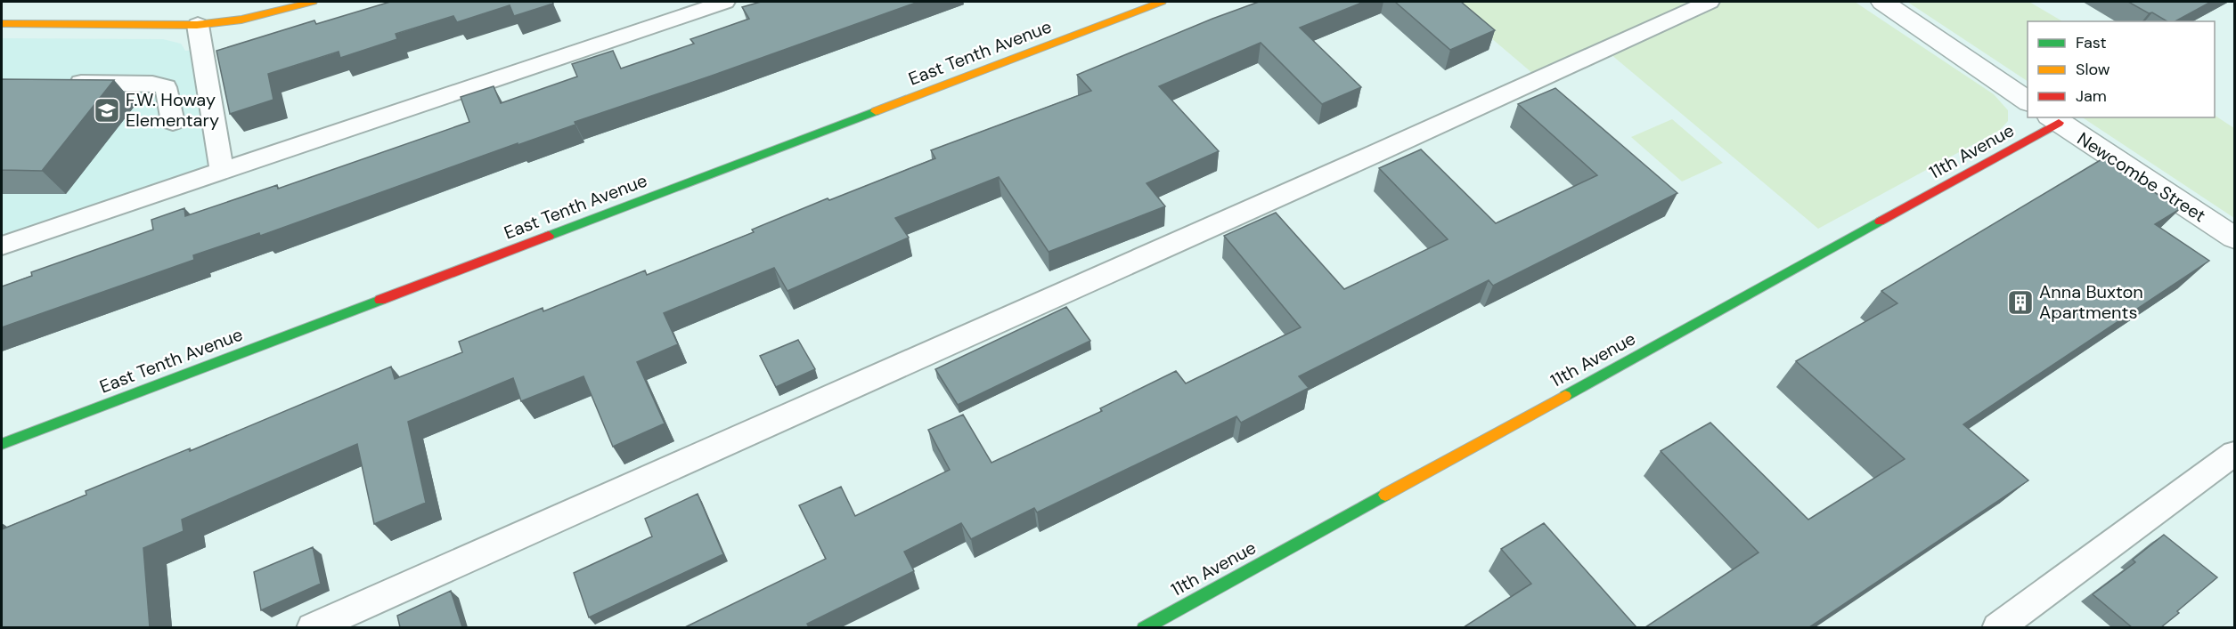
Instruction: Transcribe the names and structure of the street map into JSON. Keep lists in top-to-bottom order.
{
  "streets": {
    "street": ["East Tenth Avenue", "11th Avenue", "Newcombe Street"]
  },
  "crossings": [
    ["11th Avenue", "Newcombe Street"]
  ],
  "places": {
    "school or university": ["F.W. Howay Elementary"],
    "building": ["Anna Buxton Apartments"]
  },
  "legend": ["Fast", "Slow", "Jam"]
}
